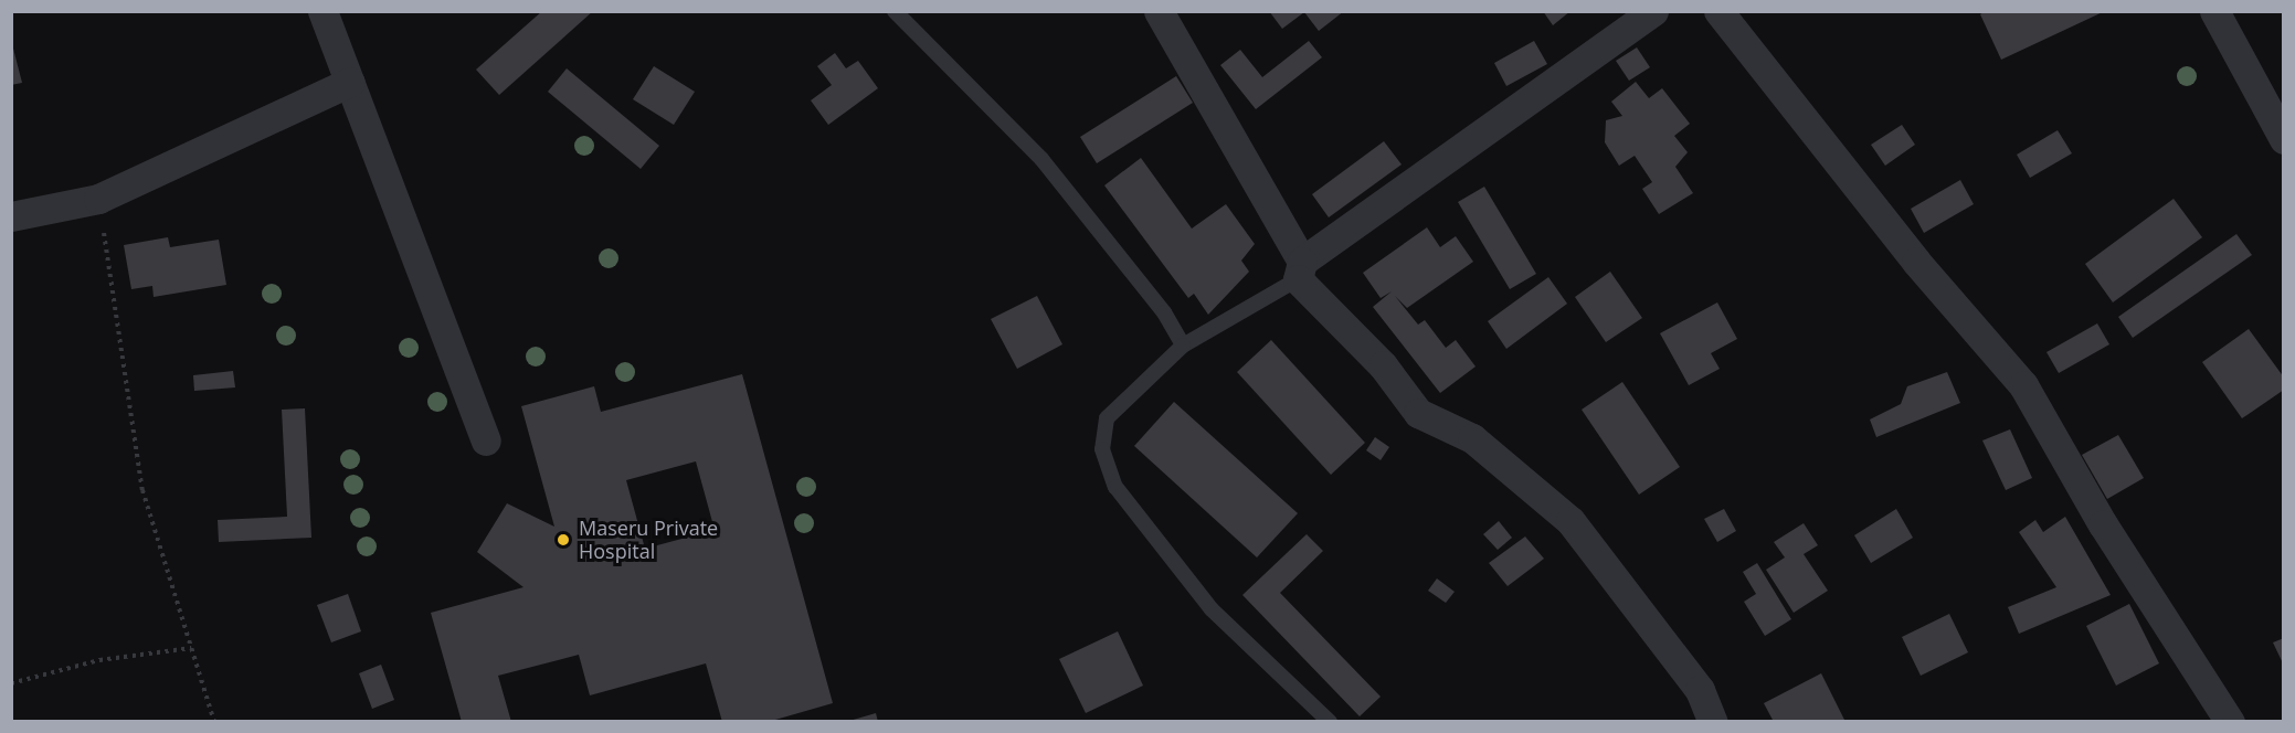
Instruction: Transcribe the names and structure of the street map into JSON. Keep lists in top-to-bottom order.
{
  "places": ["Maseru Private Hospital"]
}
